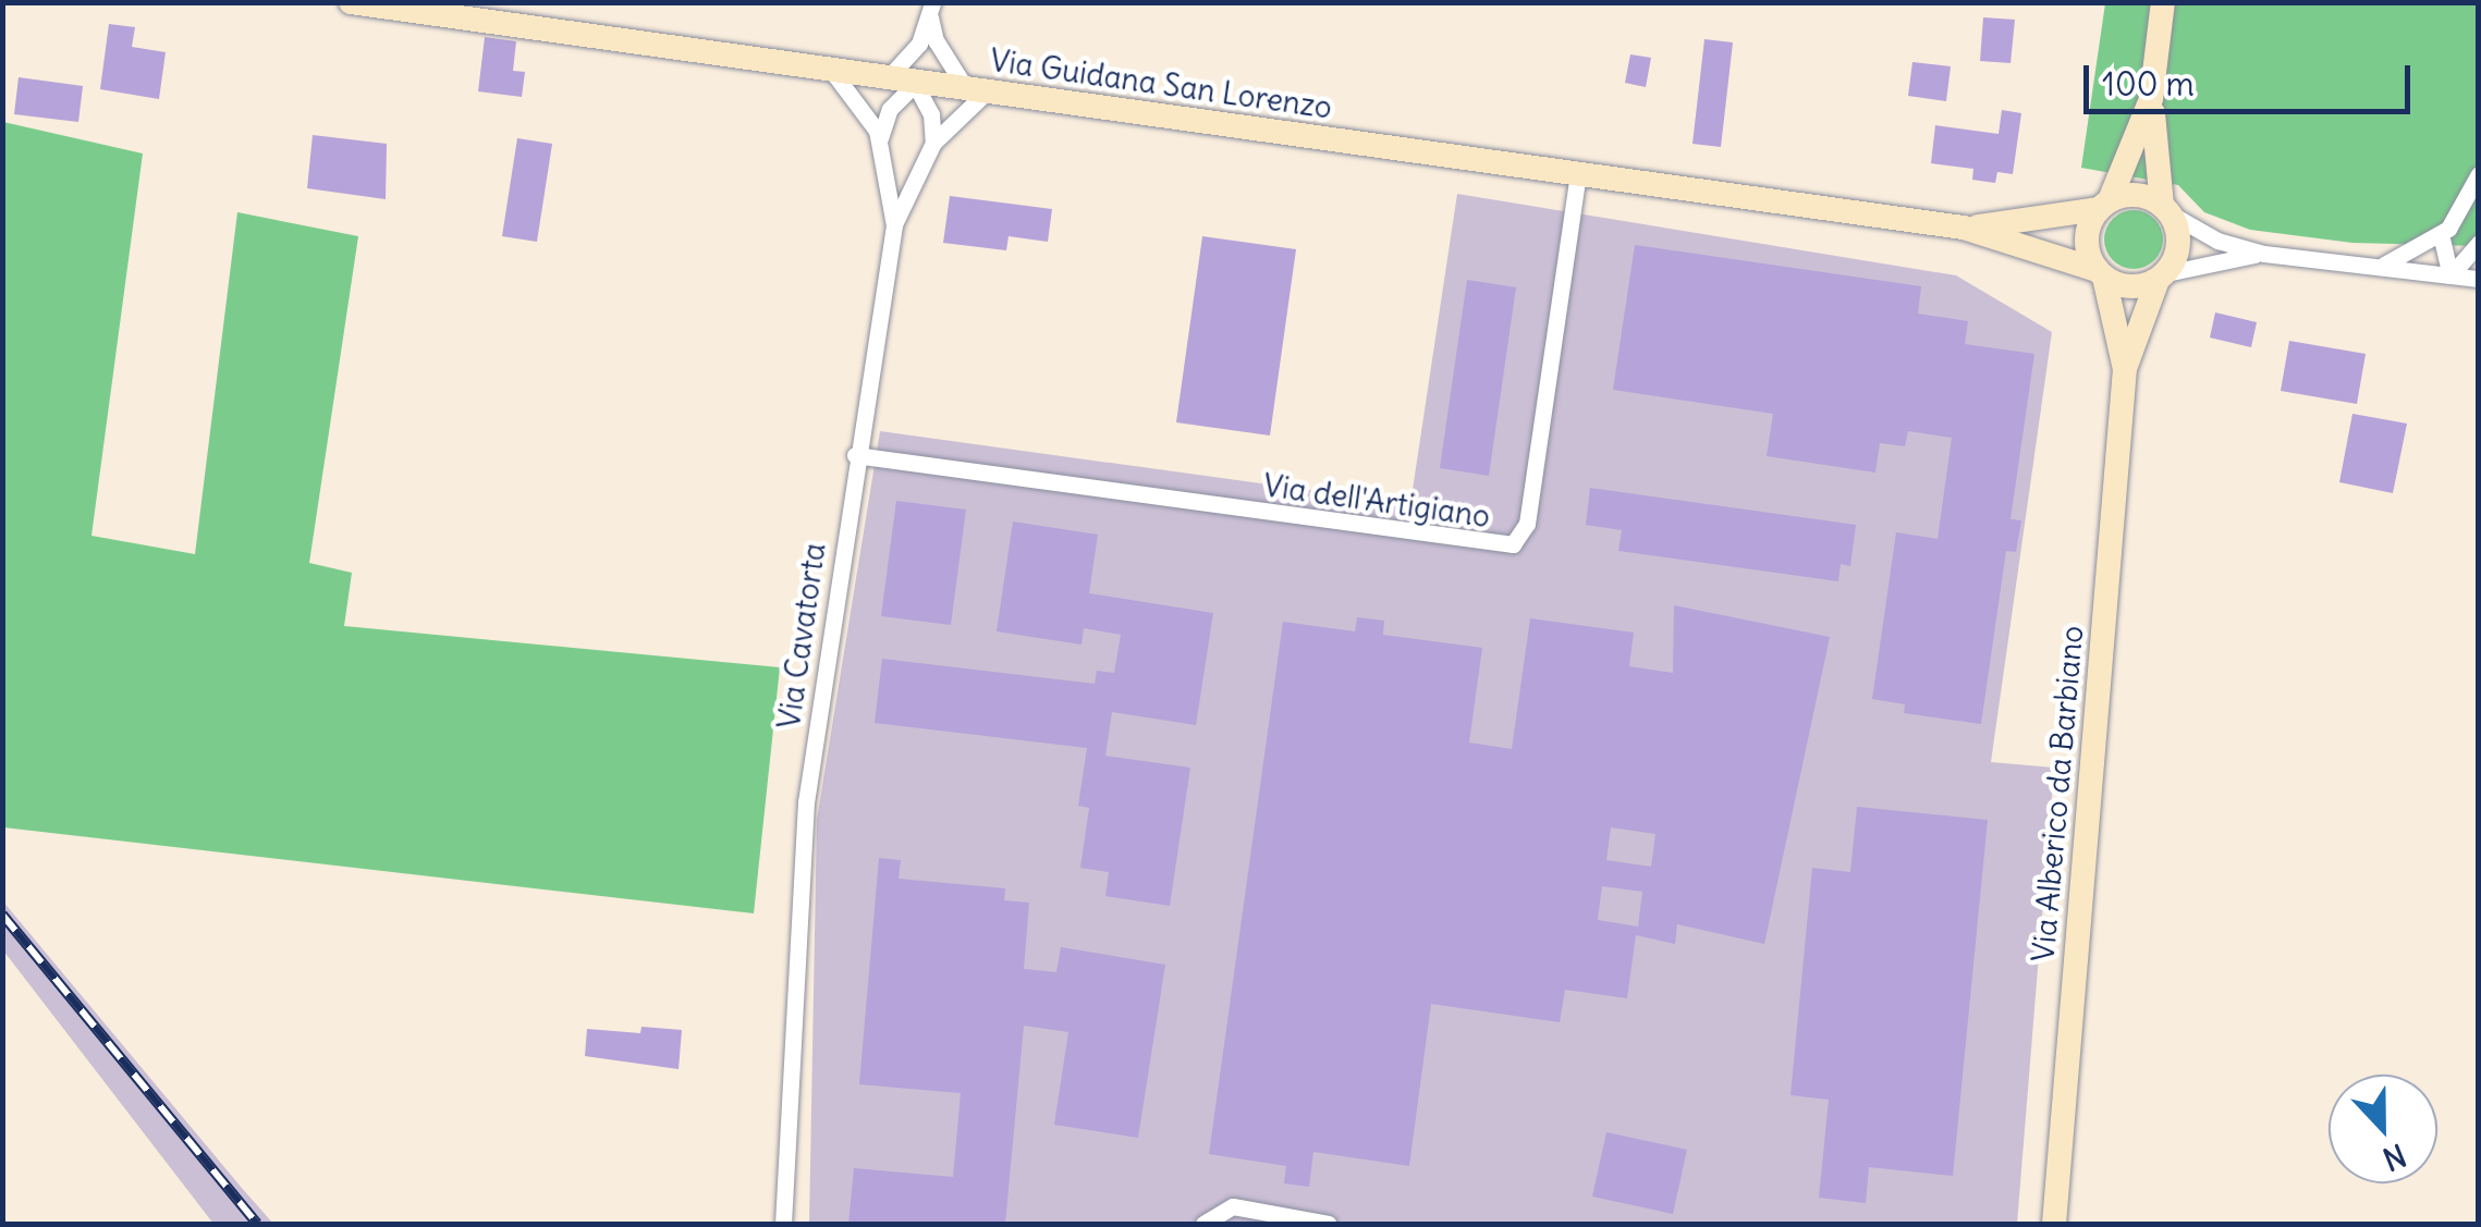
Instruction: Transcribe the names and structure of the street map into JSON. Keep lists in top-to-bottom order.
{
  "streets": {
    "street": [
      "Via Guidana San Lorenzo",
      "Via dell'Artigiano",
      "Via Cavatorta",
      "Via Alberico da Barbiano"
    ]
  },
  "crossings": [
    ["Via Guidana San Lorenzo", "Via dell'Artigiano"],
    ["Via Guidana San Lorenzo", "Via Cavatorta"],
    ["Via dell'Artigiano", "Via Cavatorta"]
  ],
  "scale_bar": "100 m",
  "north": "bottom"
}
